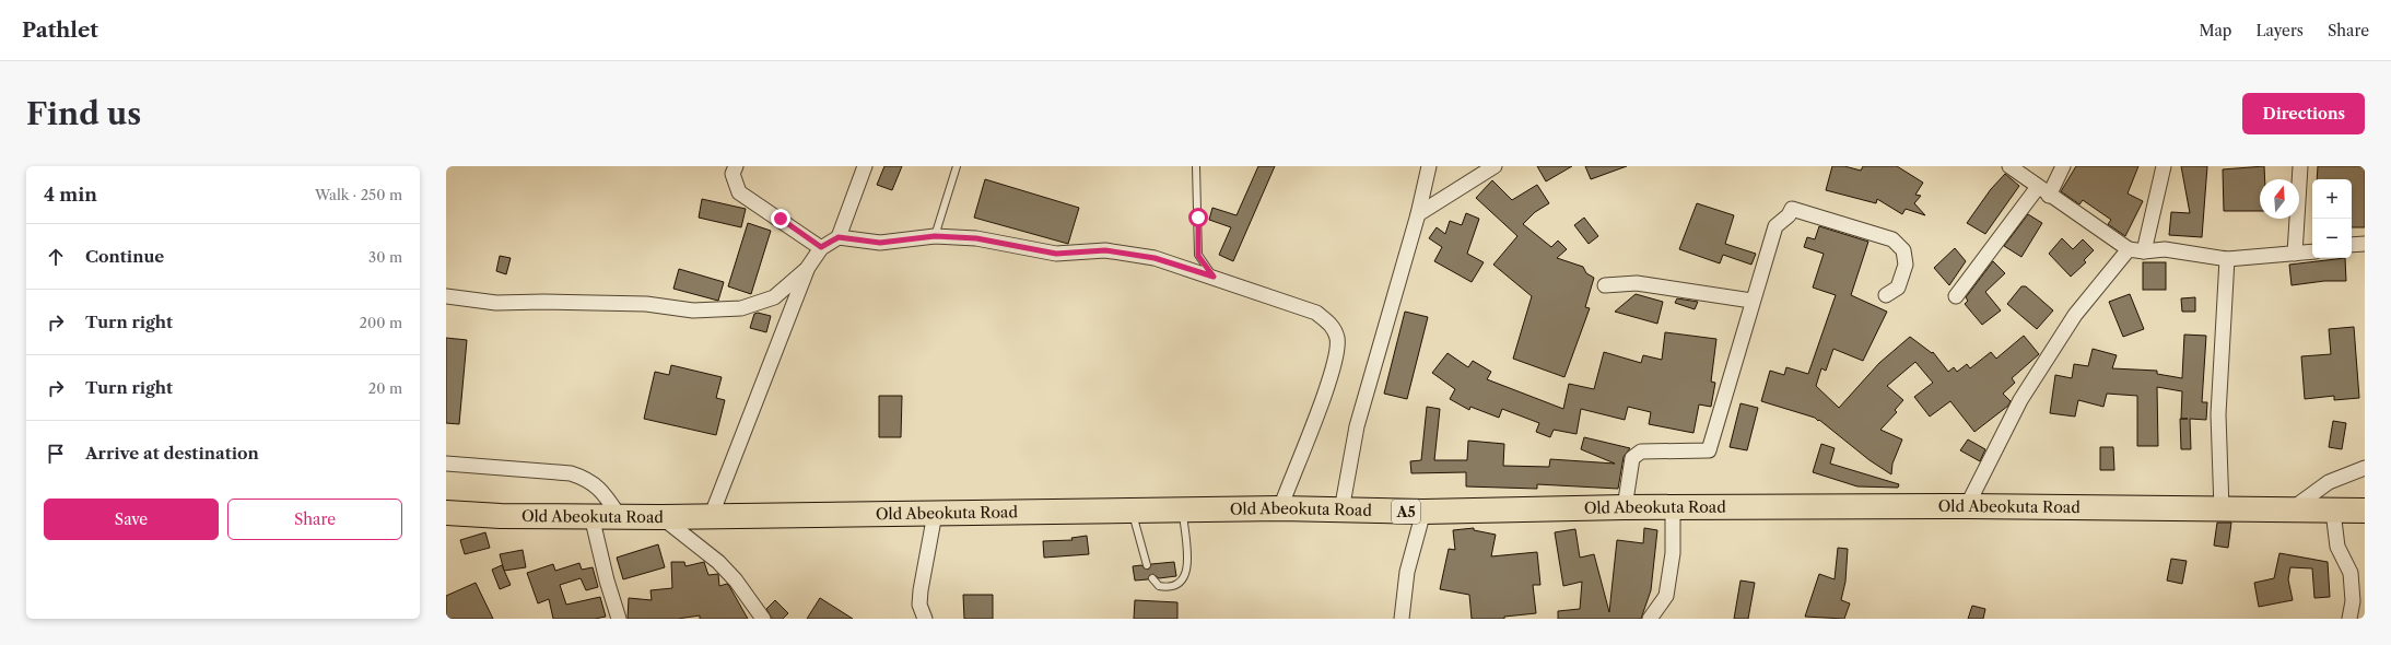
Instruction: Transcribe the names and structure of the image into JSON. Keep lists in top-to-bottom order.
{
  "streets": {
    "highway": ["Old Abeokuta Road", "A5"]
  },
  "north": "top",
  "page": {
    "header": "Pathlet",
    "nav": ["Map", "Layers", "Share"],
    "buttons": [
      "Directions",
      ["Save", "Share"]
    ],
    "title": "Find us",
    "heading": ["4 min", "Walk · 250 m"],
    "map_buttons": ["+", "−"],
    "list": [
      ["Continue", "30 m"],
      ["Turn right", "200 m"],
      ["Turn right", "20 m"],
      "Arrive at destination"
    ]
  }
}
